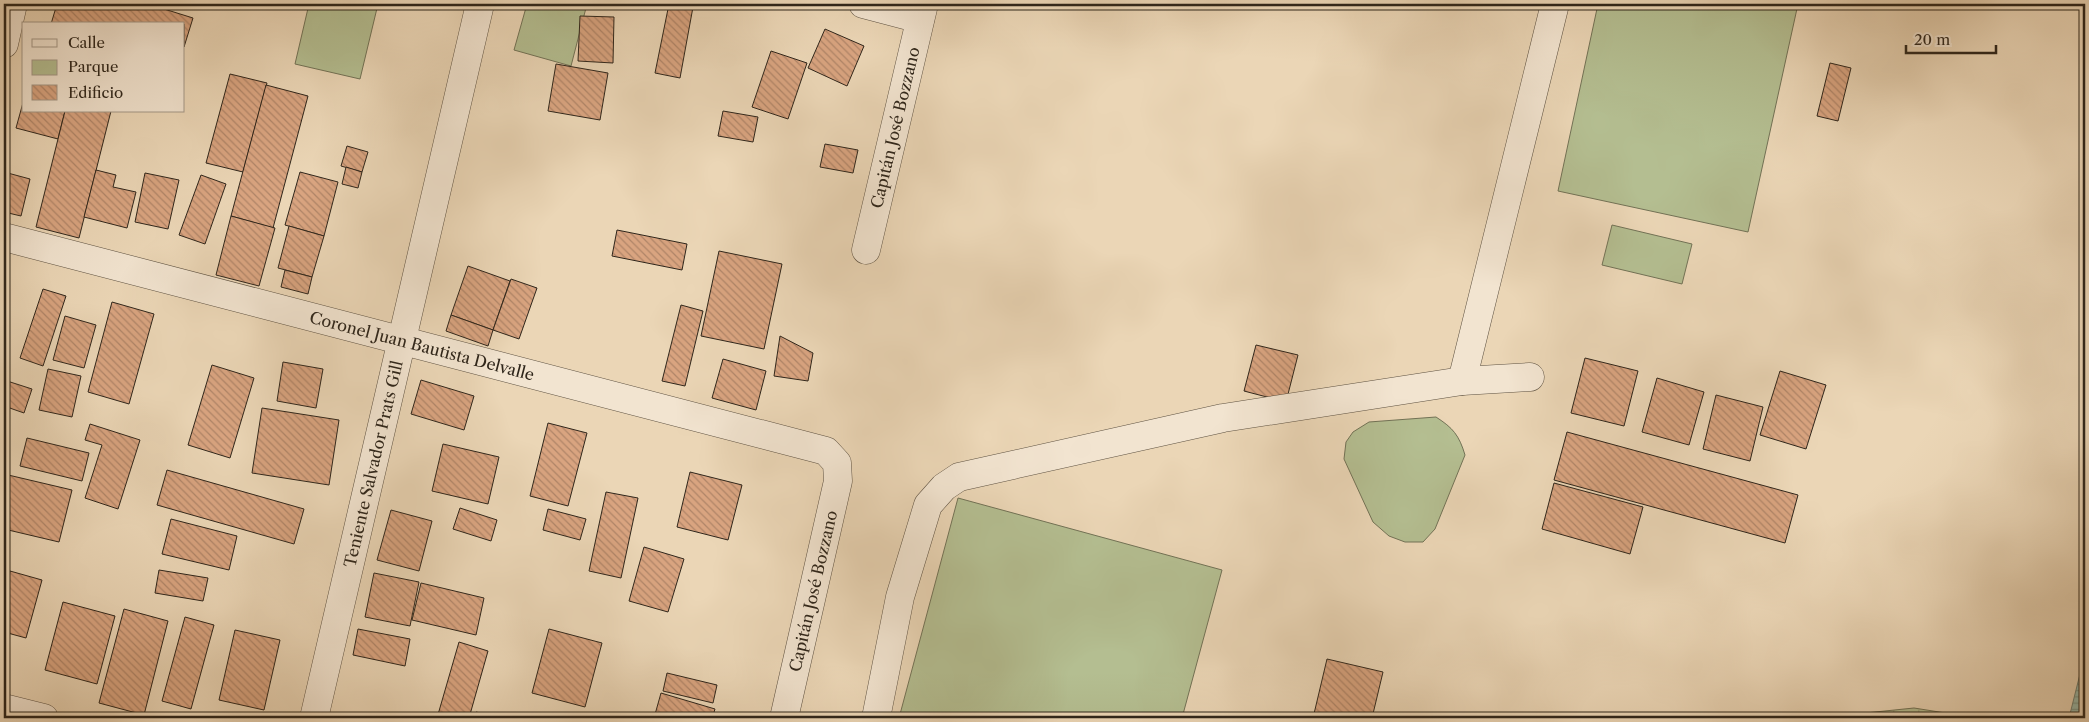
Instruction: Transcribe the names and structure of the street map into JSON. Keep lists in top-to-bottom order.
{
  "streets": {
    "street": ["Capitán José Bozzano", "Coronel Juan Bautista Delvalle", "Teniente Salvador Prats Gill"]
  },
  "crossings": [
    ["Capitán José Bozzano", "Coronel Juan Bautista Delvalle"],
    ["Coronel Juan Bautista Delvalle", "Teniente Salvador Prats Gill"]
  ],
  "legend": ["Calle", "Parque", "Edificio"],
  "scale_bar": "20 m"
}
